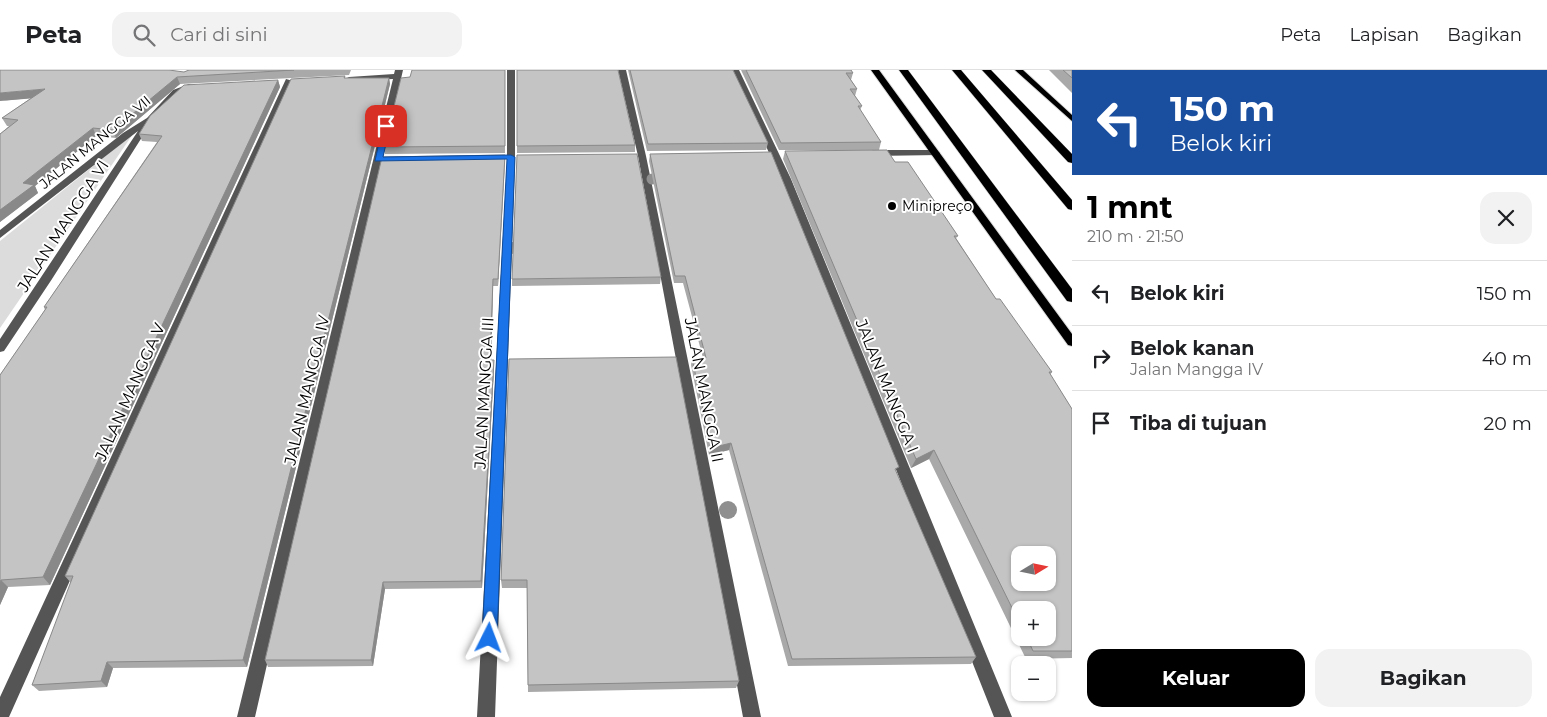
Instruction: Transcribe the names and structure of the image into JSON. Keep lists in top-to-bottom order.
{
  "streets": {
    "street": [
      "JALAN MANGGA VII",
      "JALAN MANGGA VI",
      "JALAN MANGGA I",
      "JALAN MANGGA IV",
      "JALAN MANGGA II",
      "JALAN MANGGA V",
      "JALAN MANGGA III"
    ]
  },
  "crossings": [
    ["JALAN MANGGA VII", "JALAN MANGGA VI"]
  ],
  "places": ["Minipreço"],
  "north": "right",
  "page": {
    "header": "Peta",
    "search": "Cari di sini",
    "nav": ["Peta", "Lapisan", "Bagikan"],
    "turn": ["150 m", "Belok kiri"],
    "heading": ["1 mnt", "210 m · 21:50"],
    "list": [
      {
        "name": "Belok kiri",
        "value": "150 m"
      },
      {
        "name": "Belok kanan",
        "note": "Jalan Mangga IV",
        "value": "40 m"
      },
      {
        "name": "Tiba di tujuan",
        "value": "20 m"
      }
    ],
    "map_buttons": ["+", "−"],
    "buttons": ["Keluar", "Bagikan"]
  }
}
